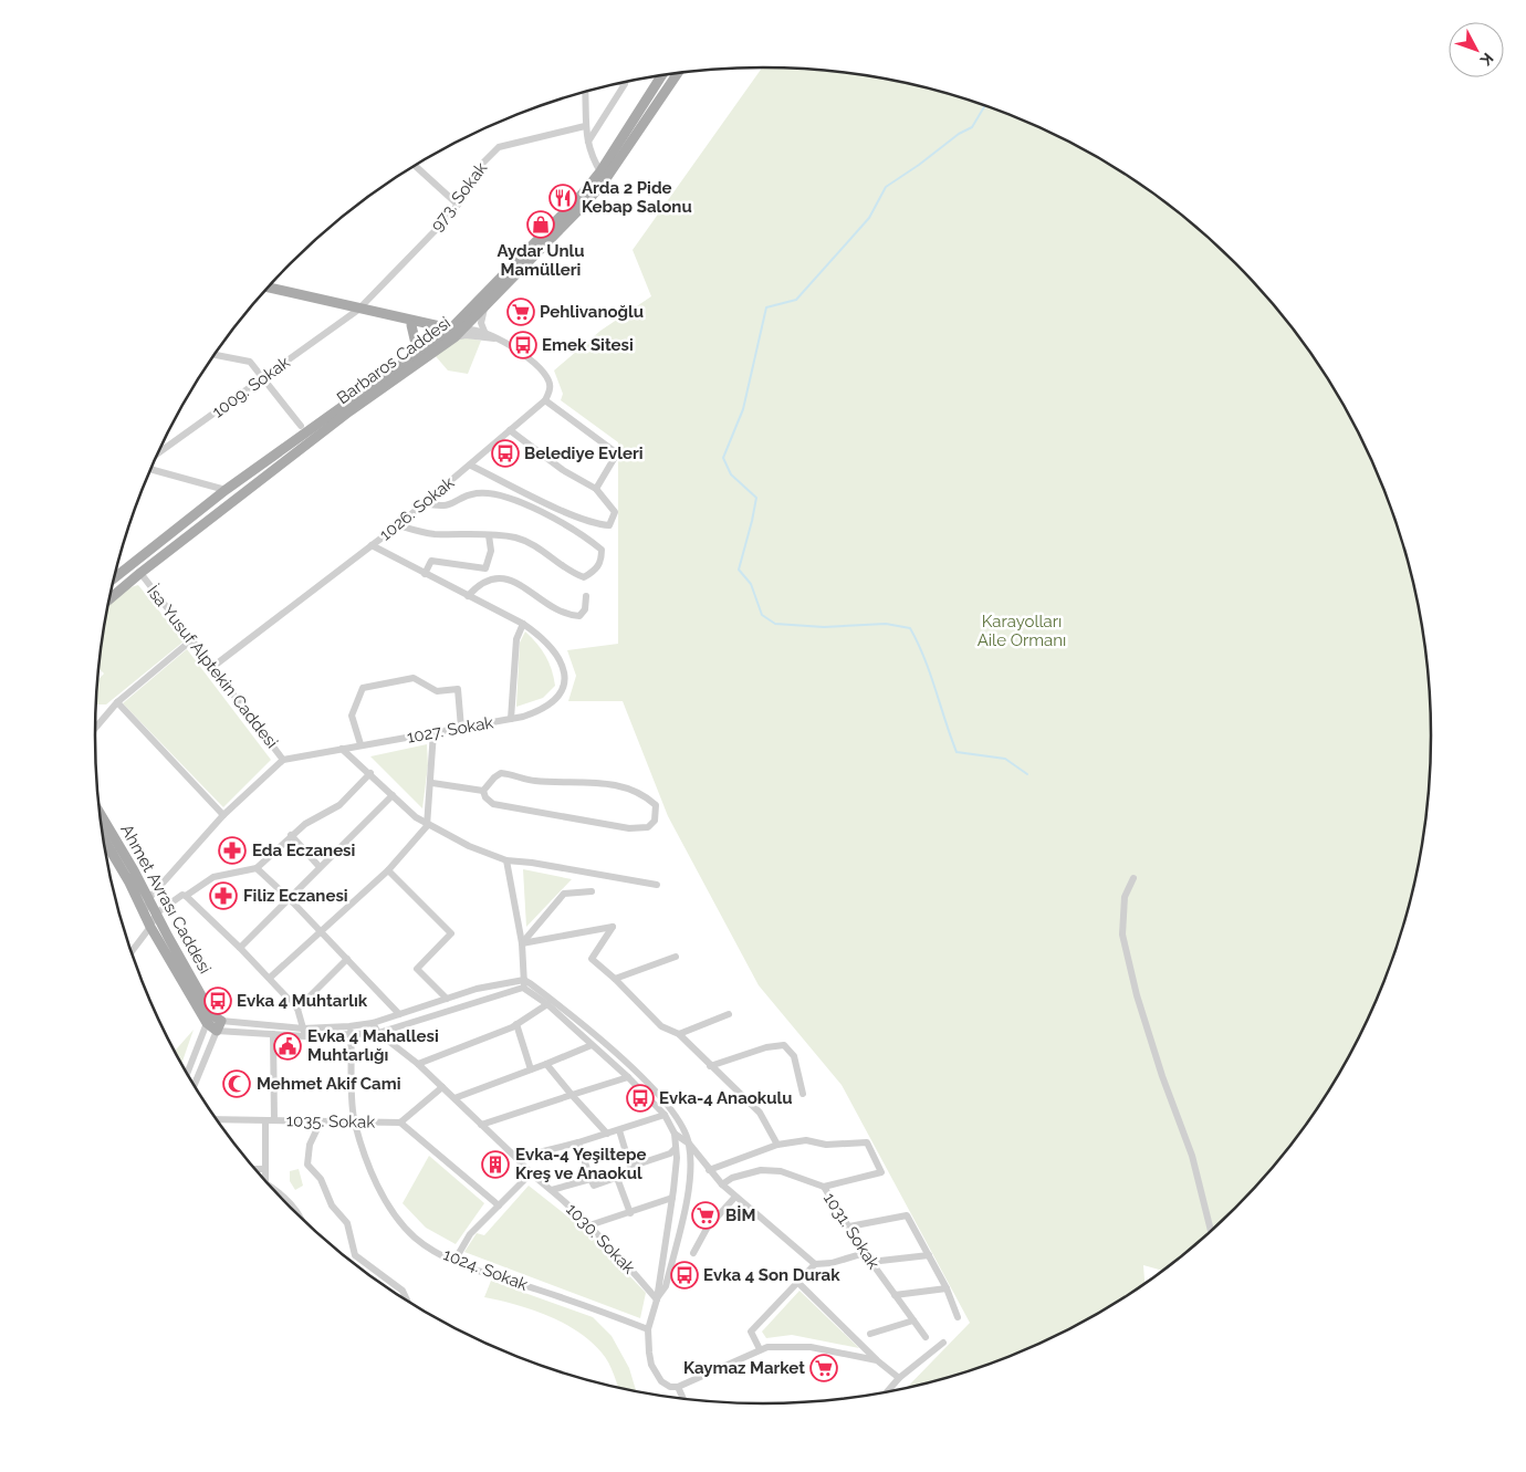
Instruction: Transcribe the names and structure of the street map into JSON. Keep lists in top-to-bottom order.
{
  "streets": {
    "main road": ["Barbaros Caddesi", "Ahmet Avrası Caddesi"],
    "street": [
      "973. Sokak",
      "1009. Sokak",
      "1026. Sokak",
      "İsa Yusuf Alptekin Caddesi",
      "1027. Sokak",
      "1035. Sokak",
      "1031. Sokak",
      "1030. Sokak",
      "1024. Sokak"
    ]
  },
  "crossings": [
    ["973. Sokak", "1009. Sokak"],
    ["Barbaros Caddesi", "İsa Yusuf Alptekin Caddesi"],
    ["1026. Sokak", "İsa Yusuf Alptekin Caddesi"],
    ["1026. Sokak", "1027. Sokak"],
    ["İsa Yusuf Alptekin Caddesi", "1027. Sokak"],
    ["1035. Sokak", "1030. Sokak"],
    ["1035. Sokak", "1024. Sokak"]
  ],
  "parks": ["Karayolları Aile Ormanı"],
  "places": {
    "restaurant": ["Arda 2 Pide Kebap Salonu"],
    "shop": ["Aydar Unlu Mamülleri"],
    "supermarket": ["Pehlivanoğlu", "BİM", "Kaymaz Market"],
    "bus stop": [
      "Emek Sitesi",
      "Belediye Evleri",
      "Evka 4 Muhtarlık",
      "Evka-4 Anaokulu",
      "Evka 4 Son Durak"
    ],
    "pharmacy": ["Eda Eczanesi", "Filiz Eczanesi"],
    "public building": ["Evka 4 Mahallesi Muhtarlığı"],
    "mosque": ["Mehmet Akif Cami"],
    "building": ["Evka-4 Yeşiltepe Kreş ve Anaokul"]
  },
  "north": "bottom right"
}
